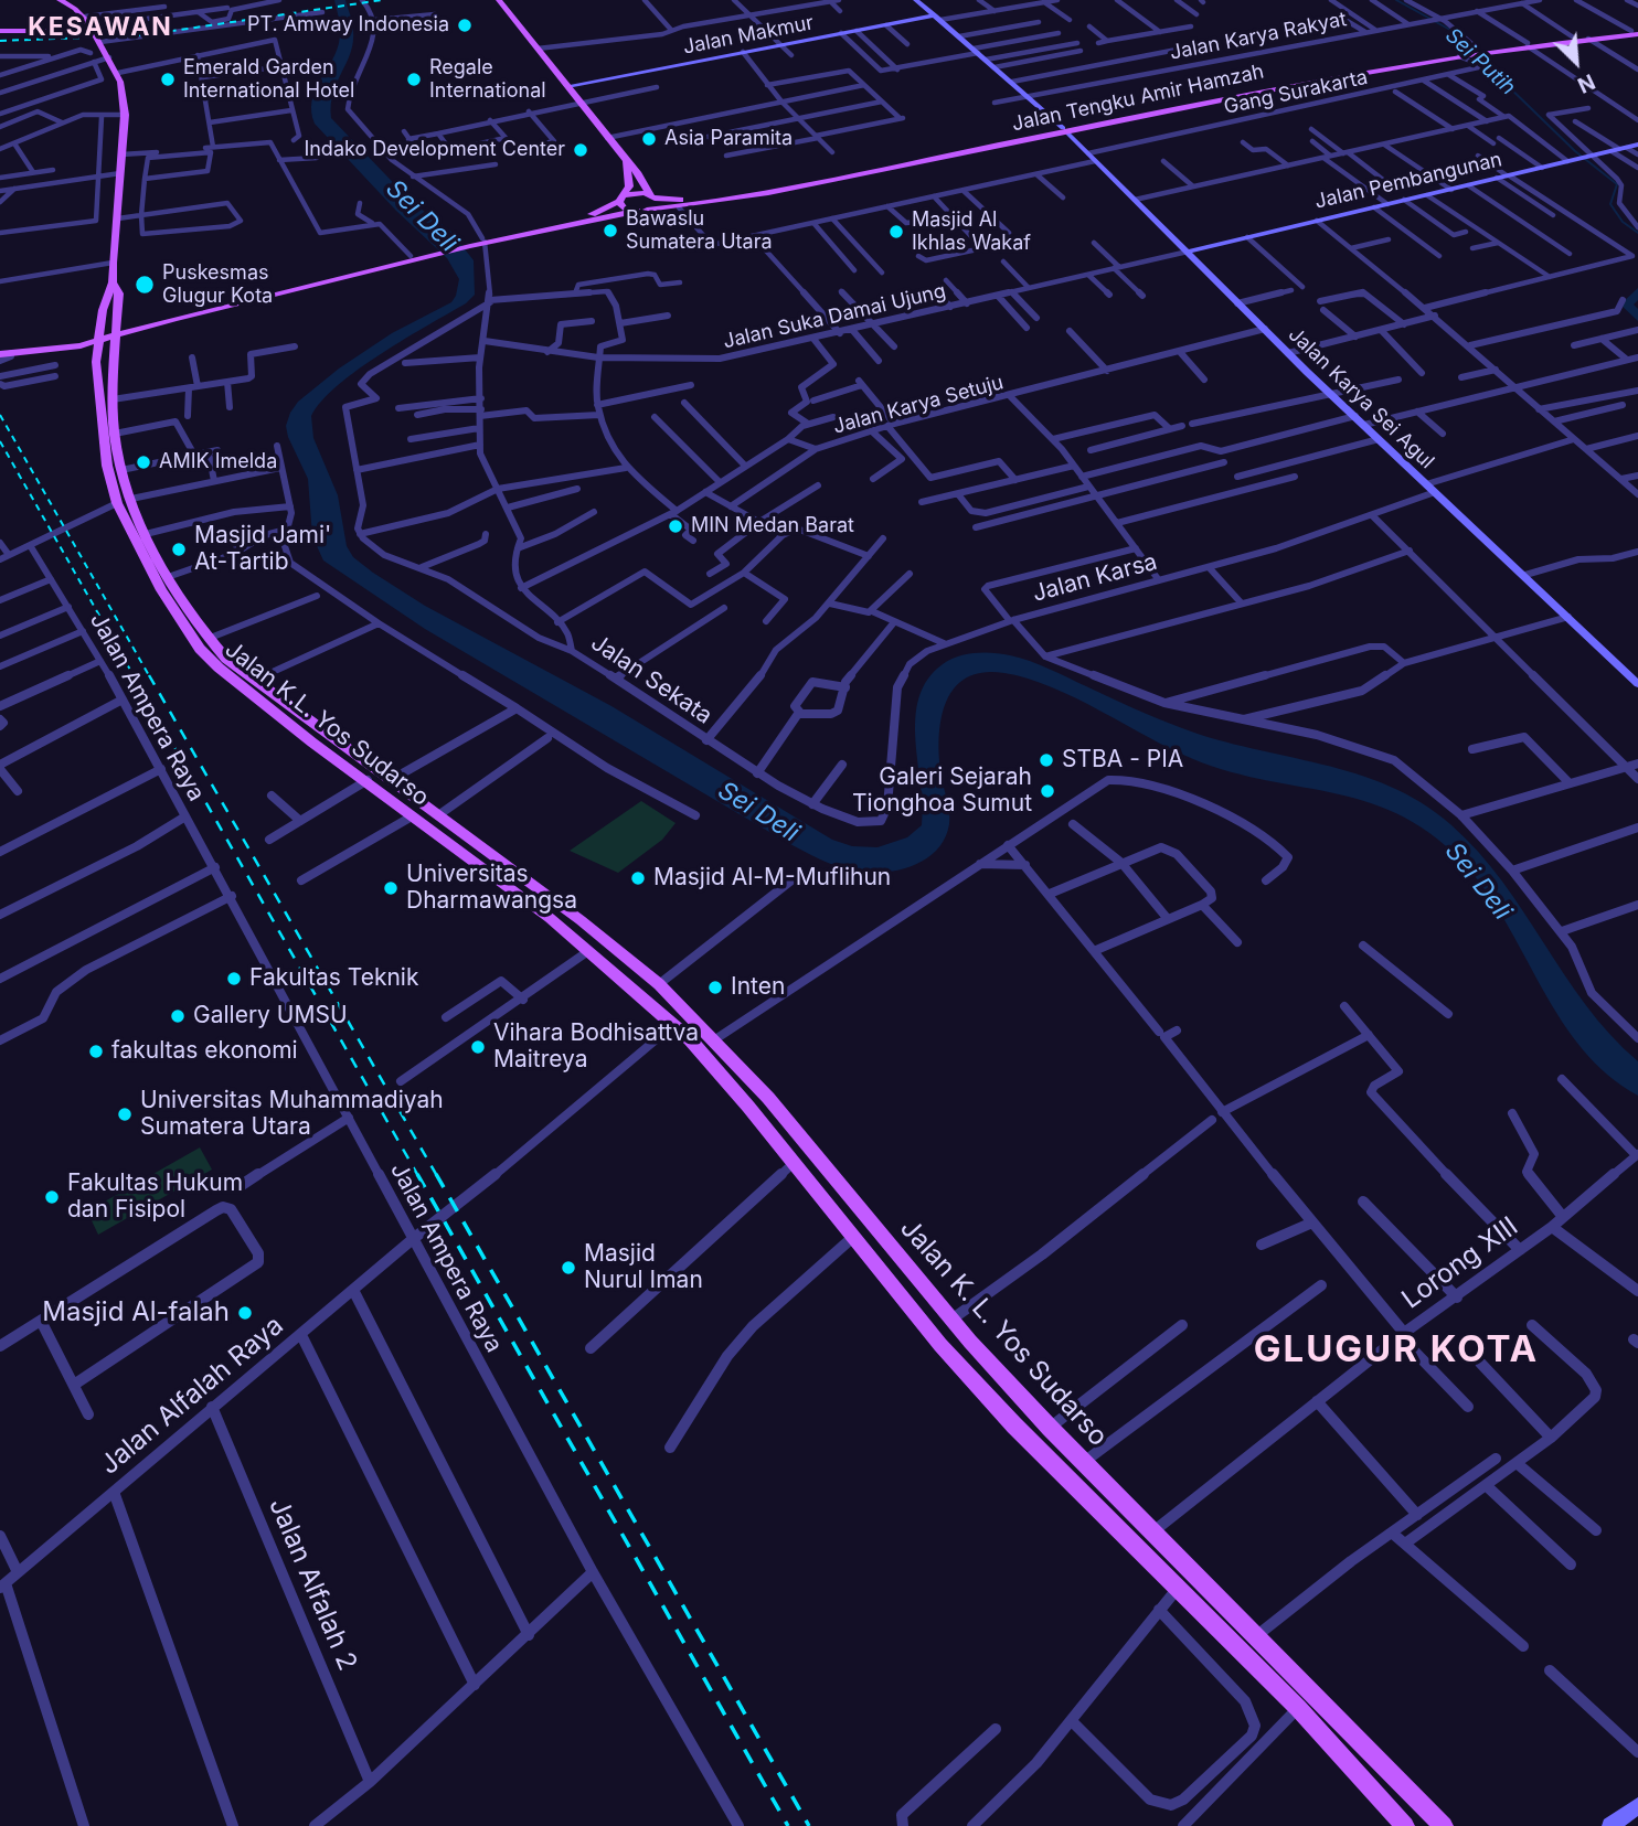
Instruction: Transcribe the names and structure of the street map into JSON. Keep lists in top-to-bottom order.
{
  "streets": {
    "main road": ["Jalan Tengku Amir Hamzah", "Jalan K.L. Yos Sudarso", "Jalan K. L. Yos Sudarso"],
    "street": [
      "Jalan Makmur",
      "Jalan Karya Rakyat",
      "Gang Surakarta",
      "Jalan Pembangunan",
      "Jalan Suka Damai Ujung",
      "Jalan Karya Sei Agul",
      "Jalan Karya Setuju",
      "Jalan Karsa",
      "Jalan Sekata",
      "Jalan Ampera Raya",
      "Lorong XIII",
      "Jalan Alfalah Raya",
      "Jalan Alfalah 2"
    ]
  },
  "crossings": [
    ["Jalan Makmur", "Jalan Karya Sei Agul"],
    ["Jalan Karya Rakyat", "Jalan Karya Sei Agul"],
    ["Gang Surakarta", "Jalan Tengku Amir Hamzah"],
    ["Gang Surakarta", "Jalan Karya Sei Agul"],
    ["Jalan Tengku Amir Hamzah", "Jalan Karya Sei Agul"],
    ["Jalan Pembangunan", "Jalan Suka Damai Ujung"],
    ["Jalan Pembangunan", "Jalan Karya Sei Agul"],
    ["Jalan Suka Damai Ujung", "Jalan Karya Sei Agul"],
    ["Jalan Karya Sei Agul", "Jalan Karya Setuju"],
    ["Jalan Karya Sei Agul", "Jalan Karsa"],
    ["Jalan Karsa", "Jalan Sekata"],
    ["Jalan Ampera Raya", "Jalan Alfalah Raya"],
    ["Jalan K.L. Yos Sudarso", "Jalan K. L. Yos Sudarso"],
    ["Lorong XIII", "Jalan K. L. Yos Sudarso"],
    ["Jalan K. L. Yos Sudarso", "Jalan Alfalah Raya"],
    ["Jalan Alfalah Raya", "Jalan Alfalah 2"]
  ],
  "districts": ["KESAWAN", "GLUGUR KOTA"],
  "water": ["Sei Putih", "Sei Deli"],
  "places": [
    "PT. Amway Indonesia",
    "Emerald Garden International Hotel",
    "Regale International",
    "Asia Paramita",
    "Indako Development Center",
    "Bawaslu Sumatera Utara",
    "Masjid Al Ikhlas Wakaf",
    "Puskesmas Glugur Kota",
    "AMIK Imelda",
    "MIN Medan Barat",
    "Masjid Jami' At-Tartib",
    "STBA - PIA",
    "Galeri Sejarah Tionghoa Sumut",
    "Masjid Al-M-Muflihun",
    "Universitas Dharmawangsa",
    "Fakultas Teknik",
    "Inten",
    "Gallery UMSU",
    "Vihara Bodhisattva Maitreya",
    "fakultas ekonomi",
    "Universitas Muhammadiyah Sumatera Utara",
    "Fakultas Hukum dan Fisipol",
    "Masjid Nurul Iman",
    "Masjid Al-falah"
  ],
  "north": "bottom right"
}
